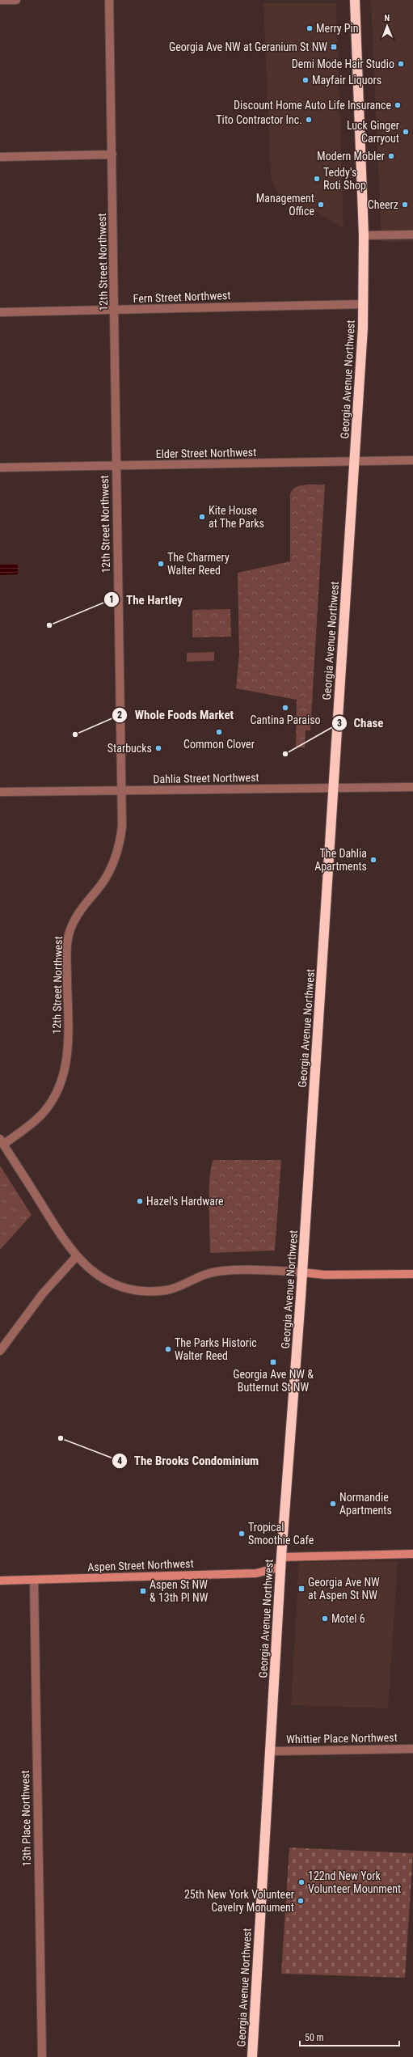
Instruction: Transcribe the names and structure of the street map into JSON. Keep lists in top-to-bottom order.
{
  "streets": {
    "highway": ["Georgia Avenue Northwest"],
    "street": [
      "12th Street Northwest",
      "Fern Street Northwest",
      "Elder Street Northwest",
      "Dahlia Street Northwest",
      "Aspen Street Northwest",
      "Whittier Place Northwest",
      "13th Place Northwest"
    ]
  },
  "crossings": [
    ["12th Street Northwest", "Fern Street Northwest"],
    ["12th Street Northwest", "Elder Street Northwest"],
    ["12th Street Northwest", "Dahlia Street Northwest"],
    ["Fern Street Northwest", "Georgia Avenue Northwest"],
    ["Georgia Avenue Northwest", "Elder Street Northwest"],
    ["Georgia Avenue Northwest", "Dahlia Street Northwest"],
    ["Georgia Avenue Northwest", "Aspen Street Northwest"],
    ["Georgia Avenue Northwest", "Whittier Place Northwest"],
    ["Aspen Street Northwest", "13th Place Northwest"]
  ],
  "places": {
    "other": [
      "Merry Pin",
      "Demi Mode Hair Studio",
      "Mayfair Liquors",
      "Discount Home Auto Life Insurance",
      "Tito Contractor Inc.",
      "Luck Ginger Carryout",
      "Modern Mobler",
      "Teddy's Roti Shop",
      "Management Office",
      "Cheerz",
      "Kite House at The Parks",
      "The Charmery Walter Reed",
      "The Hartley",
      "Cantina Paraiso",
      "Common Clover",
      "Whole Foods Market",
      "Starbucks",
      "Chase",
      "The Dahlia Apartments",
      "Hazel's Hardware",
      "The Parks Historic Walter Reed",
      "The Brooks Condominium",
      "Normandie Apartments",
      "Tropical Smoothie Cafe",
      "Motel 6",
      "122nd New York Volunteer Mounment",
      "25th New York Volunteer Cavelry Monument"
    ],
    "transit": [
      "Georgia Ave NW at Geranium St NW",
      "Georgia Ave NW & Butternut St NW",
      "Georgia Ave NW at Aspen St NW",
      "Aspen St NW & 13th Pl NW"
    ]
  },
  "scale_bar": "50 m",
  "north": "top"
}
